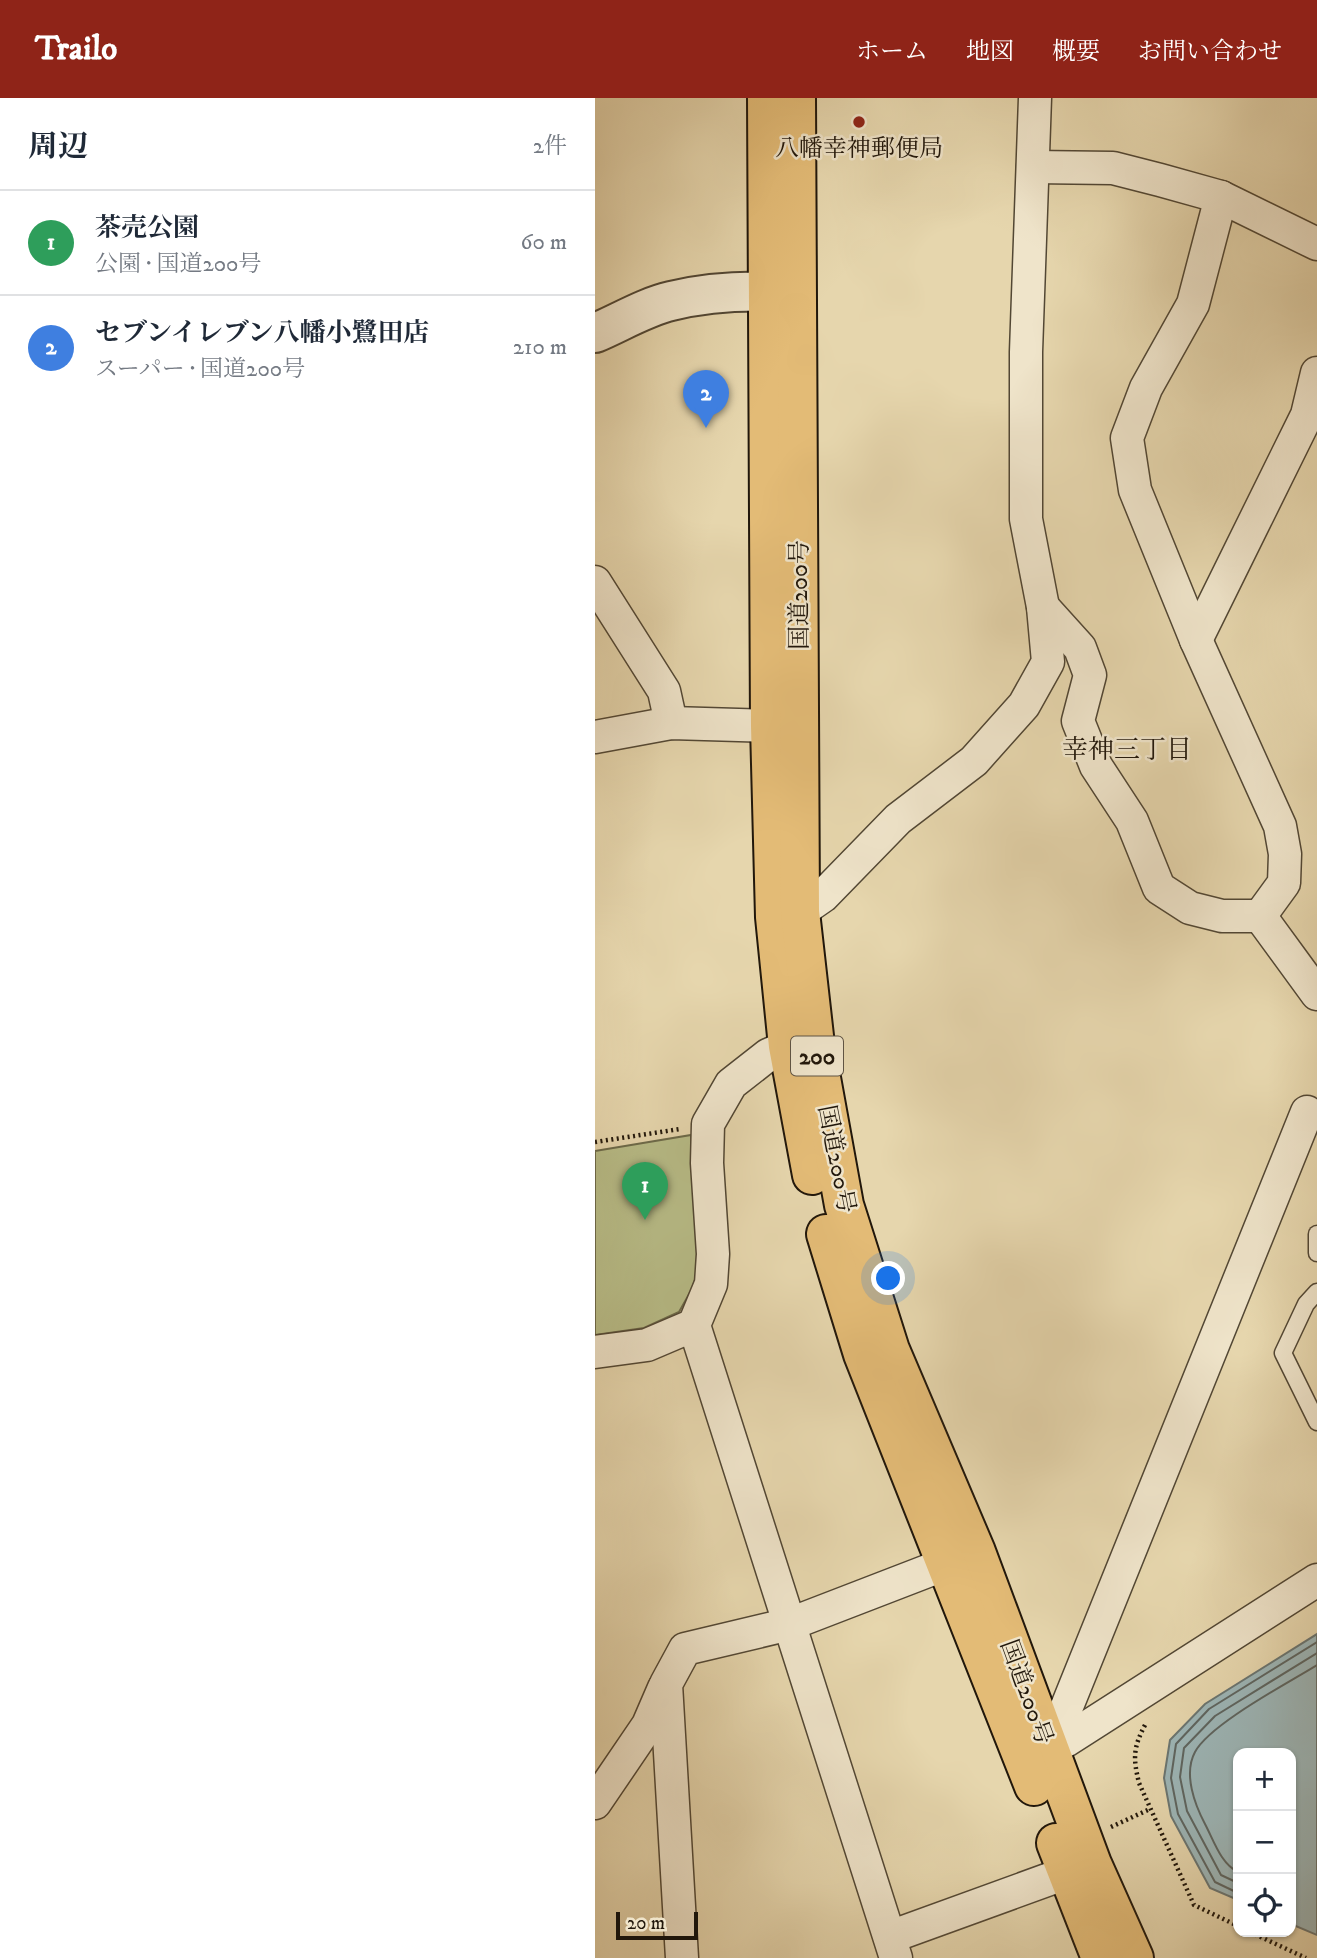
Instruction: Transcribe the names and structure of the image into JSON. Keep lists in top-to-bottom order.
{
  "streets": {
    "highway": ["国道200号", "200"]
  },
  "districts": ["幸神三丁目"],
  "places": ["八幡幸神郵便局"],
  "scale_bar": "20 m",
  "page": {
    "header": "Trailo",
    "nav": [
      "ホーム",
      "地図",
      "概要",
      "お問い合わせ"
    ],
    "heading": ["周辺", "2件"],
    "list": [
      {
        "mark": "1",
        "name": "茶売公園",
        "note": "公園 · 国道200号",
        "value": "60 m"
      },
      {
        "mark": "2",
        "name": "セブンイレブン八幡小鷺田店",
        "note": "スーパー · 国道200号",
        "value": "210 m"
      }
    ],
    "pins": ["2", "1"],
    "map_buttons": ["+", "−"],
    "scale": "20 m"
  }
}
